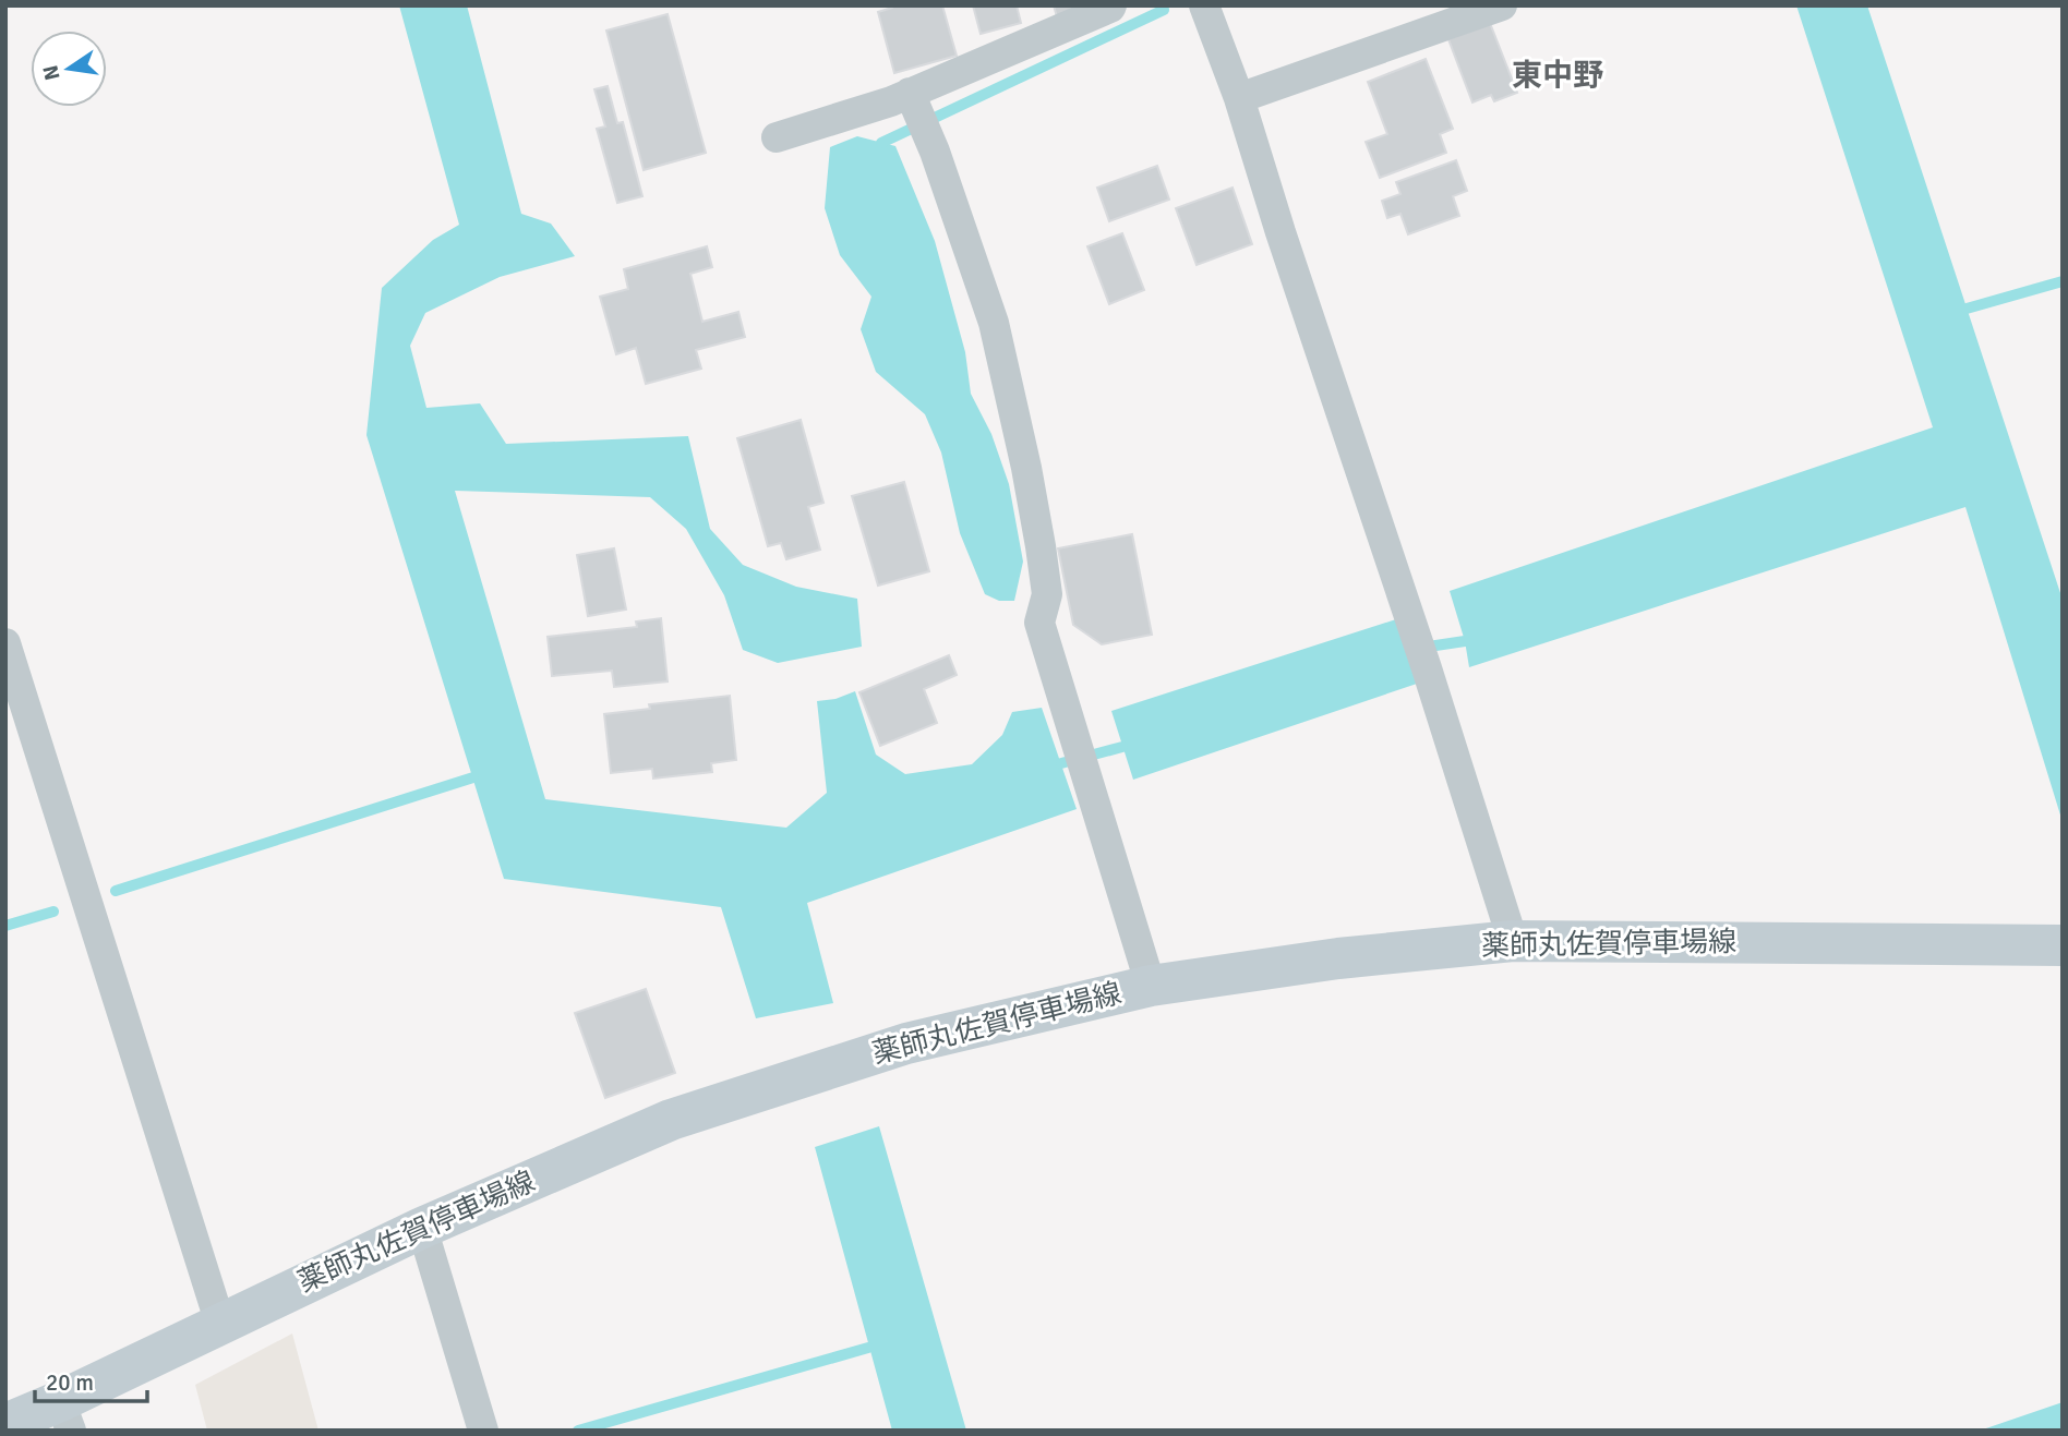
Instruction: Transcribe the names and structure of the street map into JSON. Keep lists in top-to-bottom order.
{
  "streets": {
    "main road": ["薬師丸佐賀停車場線"]
  },
  "districts": ["東中野"],
  "scale_bar": "20 m",
  "north": "left"
}
